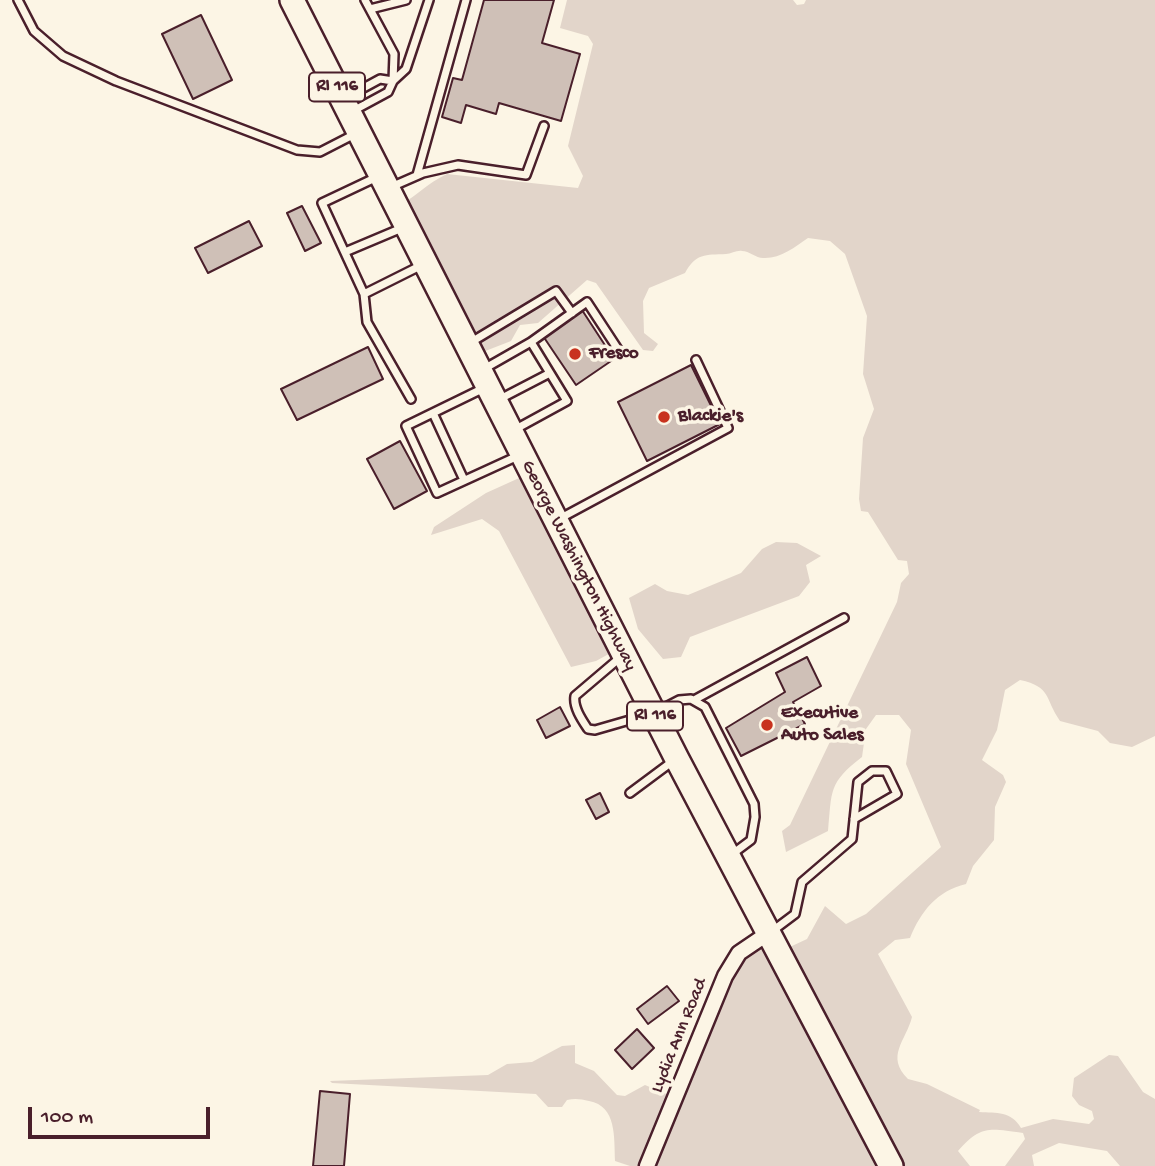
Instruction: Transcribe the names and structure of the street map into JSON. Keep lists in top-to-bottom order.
{
  "streets": {
    "main road": ["RI 116", "George Washington Highway"],
    "street": ["Lydia Ann Road"]
  },
  "crossings": [
    ["George Washington Highway", "Lydia Ann Road"]
  ],
  "places": ["Fresco", "Blackie's", "Executive Auto Sales"],
  "scale_bar": "100 m"
}
